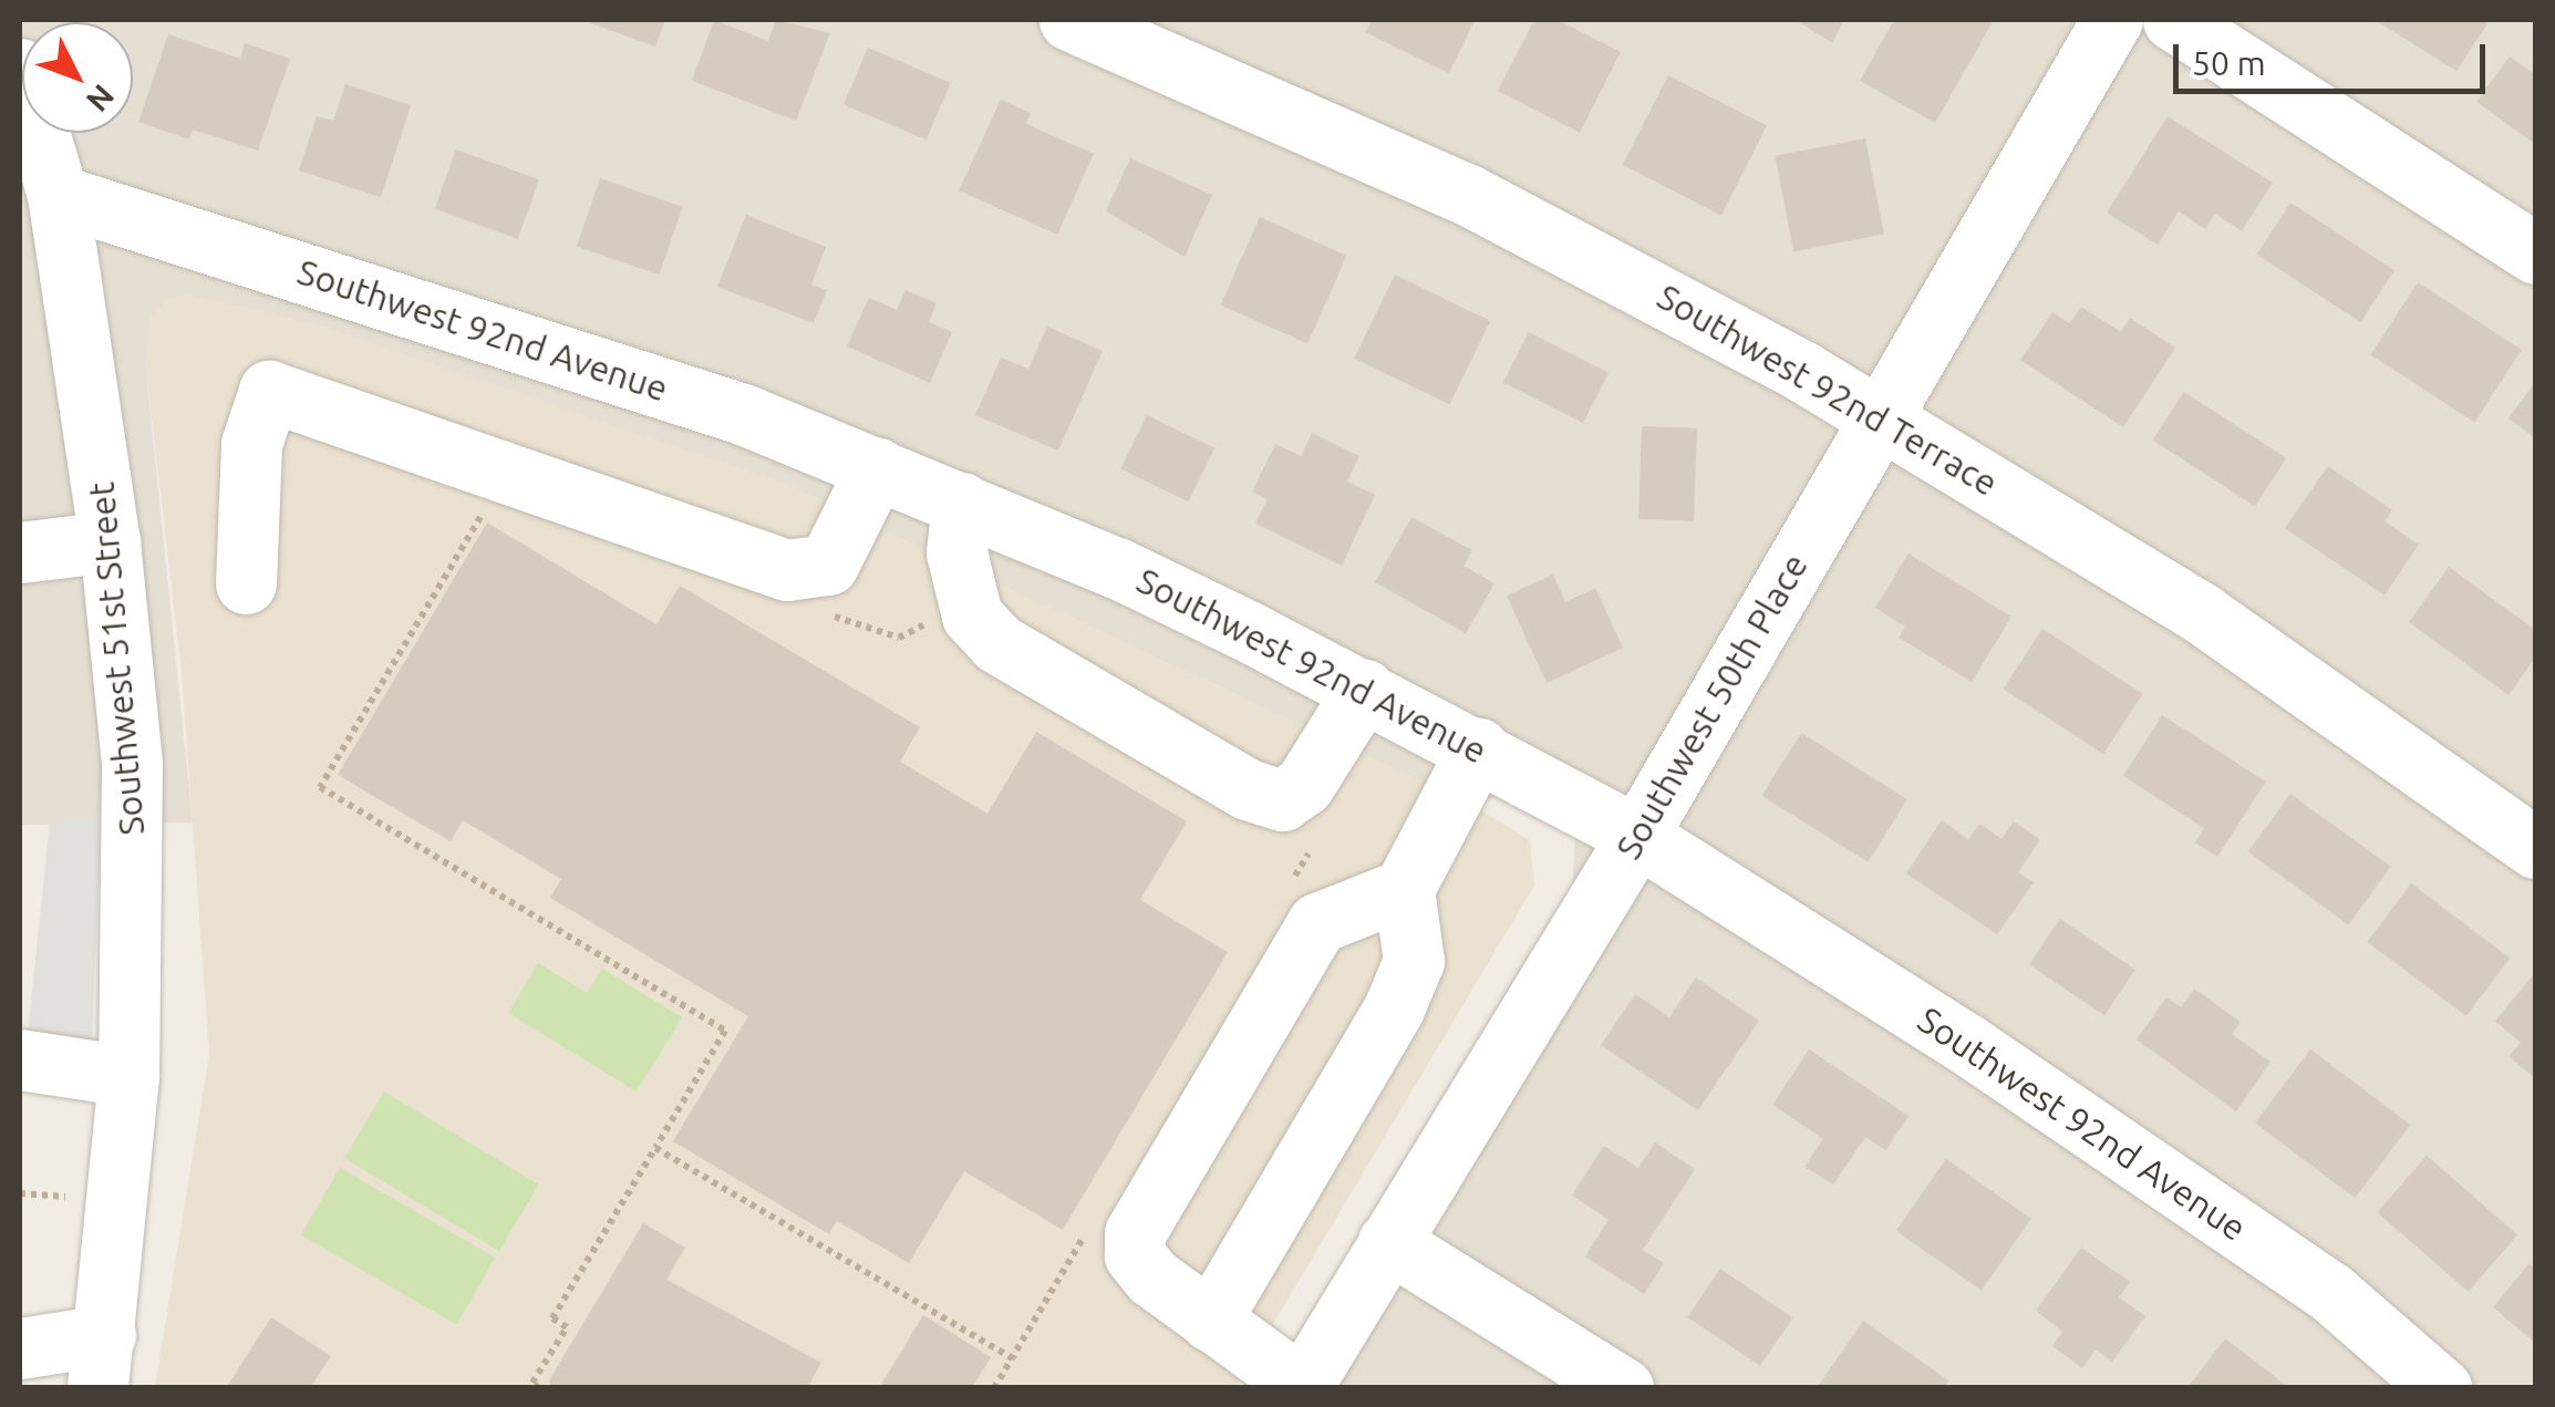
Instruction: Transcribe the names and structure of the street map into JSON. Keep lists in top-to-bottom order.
{
  "streets": {
    "street": [
      "Southwest 92nd Avenue",
      "Southwest 92nd Terrace",
      "Southwest 51st Street",
      "Southwest 50th Place"
    ]
  },
  "crossings": [
    ["Southwest 92nd Avenue", "Southwest 51st Street"],
    ["Southwest 92nd Avenue", "Southwest 50th Place"],
    ["Southwest 92nd Terrace", "Southwest 50th Place"]
  ],
  "scale_bar": "50 m",
  "north": "bottom right"
}
